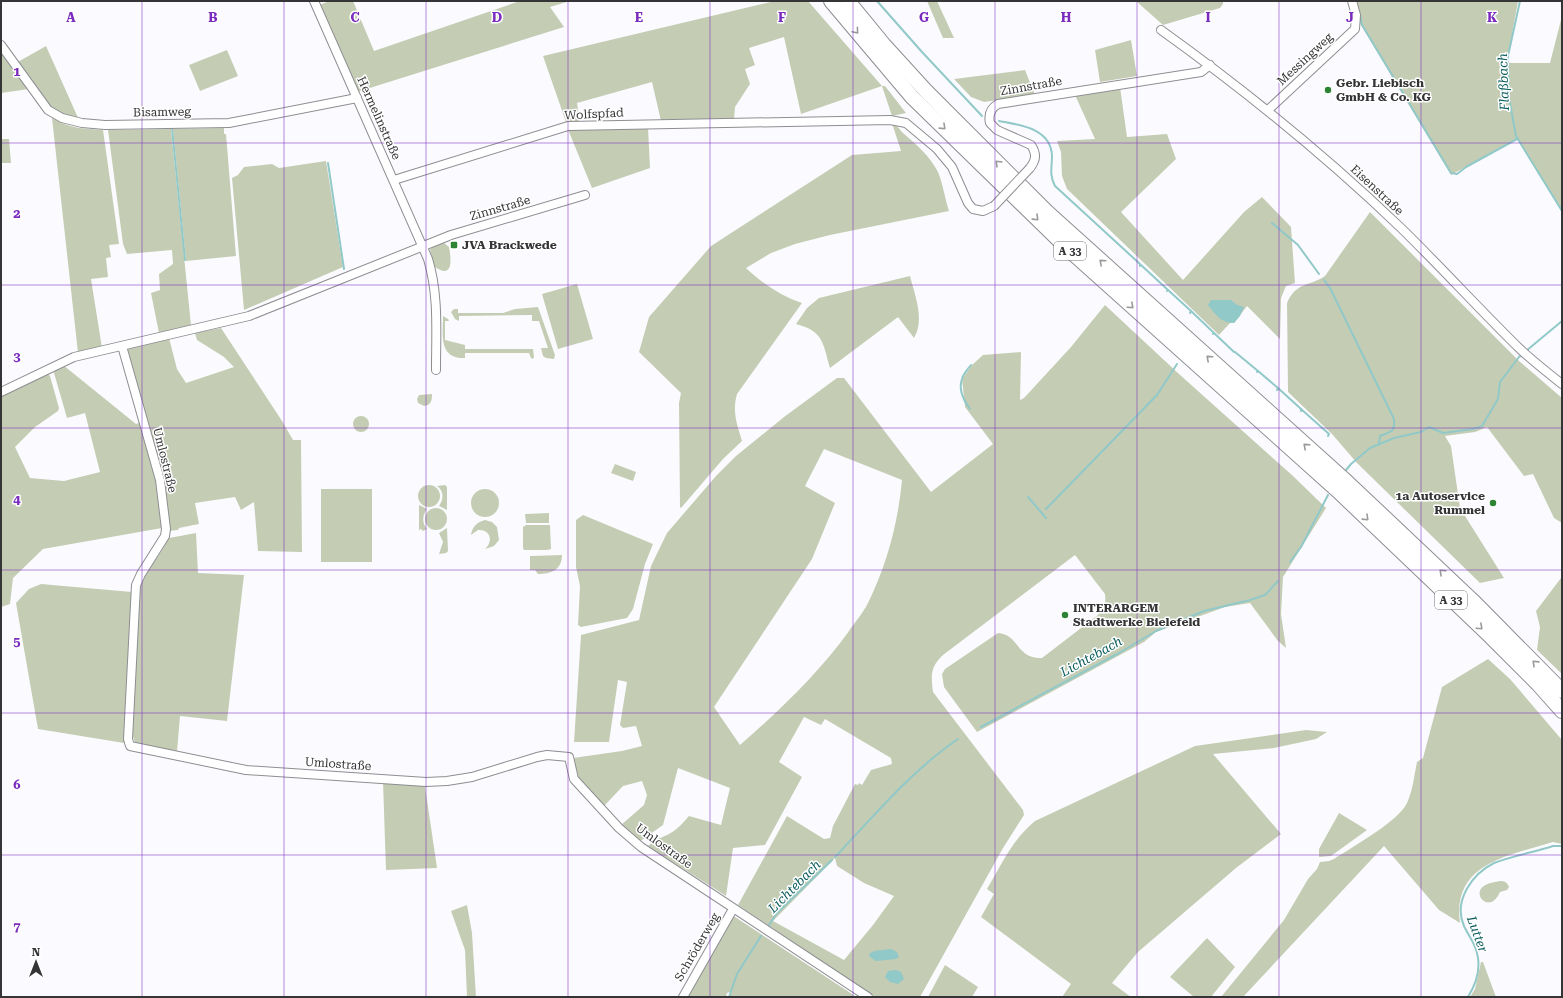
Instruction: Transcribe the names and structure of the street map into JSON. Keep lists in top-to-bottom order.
{
  "streets": {
    "highway": ["A 33"],
    "street": [
      "Messingweg",
      "Zinnstraße",
      "Bisamweg",
      "Wolfspfad",
      "Hermelinstraße",
      "Eisenstraße",
      "Umlostraße",
      "Schröderweg"
    ]
  },
  "crossings": [
    ["Messingweg", "Eisenstraße"],
    ["Zinnstraße", "Wolfspfad"],
    ["Zinnstraße", "Hermelinstraße"],
    ["Zinnstraße", "Eisenstraße"],
    ["Bisamweg", "Hermelinstraße"],
    ["Wolfspfad", "Hermelinstraße"],
    ["Umlostraße", "Schröderweg"]
  ],
  "water": ["Flaßbach", "Lichtebach", "Lutter"],
  "places": {
    "other": ["Gebr. Liebisch GmbH & Co. KG", "1a Autoservice Rummel", "INTERARGEM Stadtwerke Bielefeld"],
    "transit": ["JVA Brackwede"]
  },
  "north": "top",
  "grid": {
    "columns": [
      "A",
      "B",
      "C",
      "D",
      "E",
      "F",
      "G",
      "H",
      "I",
      "J",
      "K"
    ],
    "rows": [
      "1",
      "2",
      "3",
      "4",
      "5",
      "6",
      "7"
    ]
  }
}
